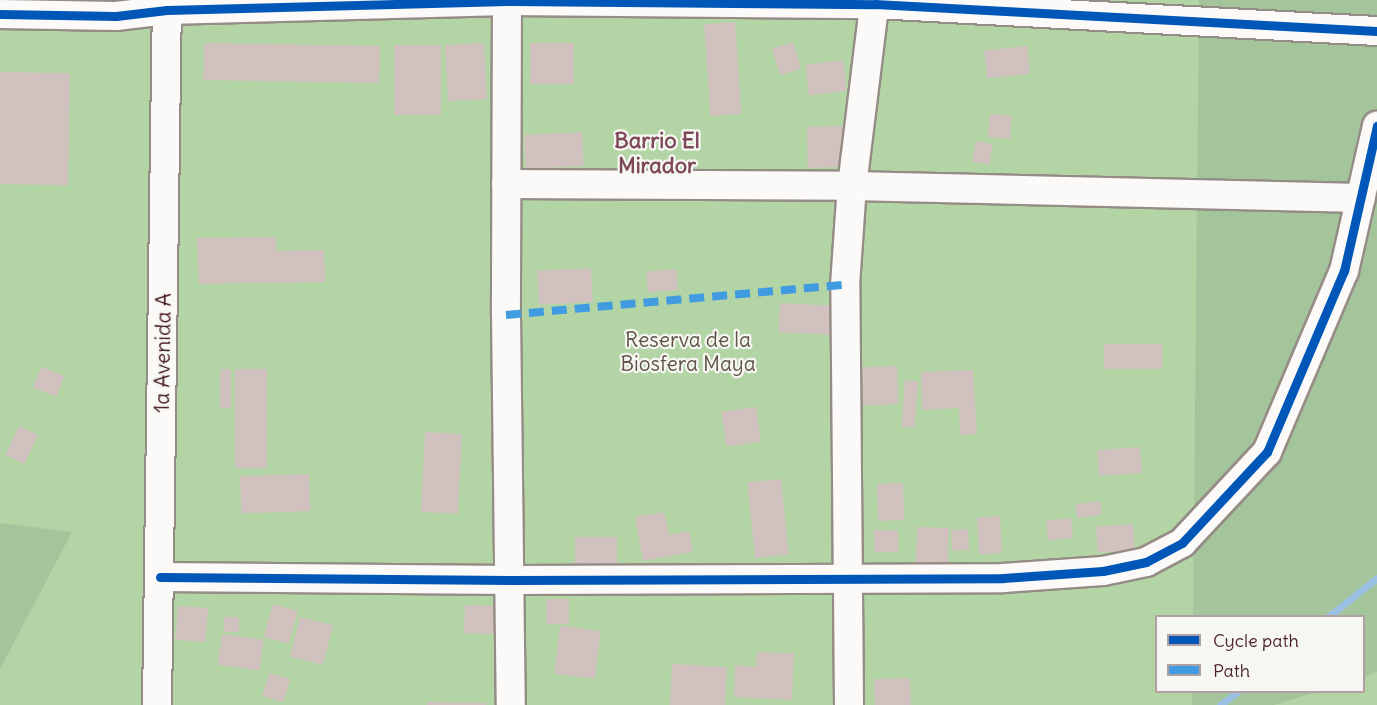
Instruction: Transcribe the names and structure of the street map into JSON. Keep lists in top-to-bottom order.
{
  "streets": {
    "street": ["1a Avenida A"]
  },
  "districts": ["Barrio El Mirador"],
  "parks": ["Reserva de la Biosfera Maya"],
  "legend": ["Cycle path", "Path"]
}
